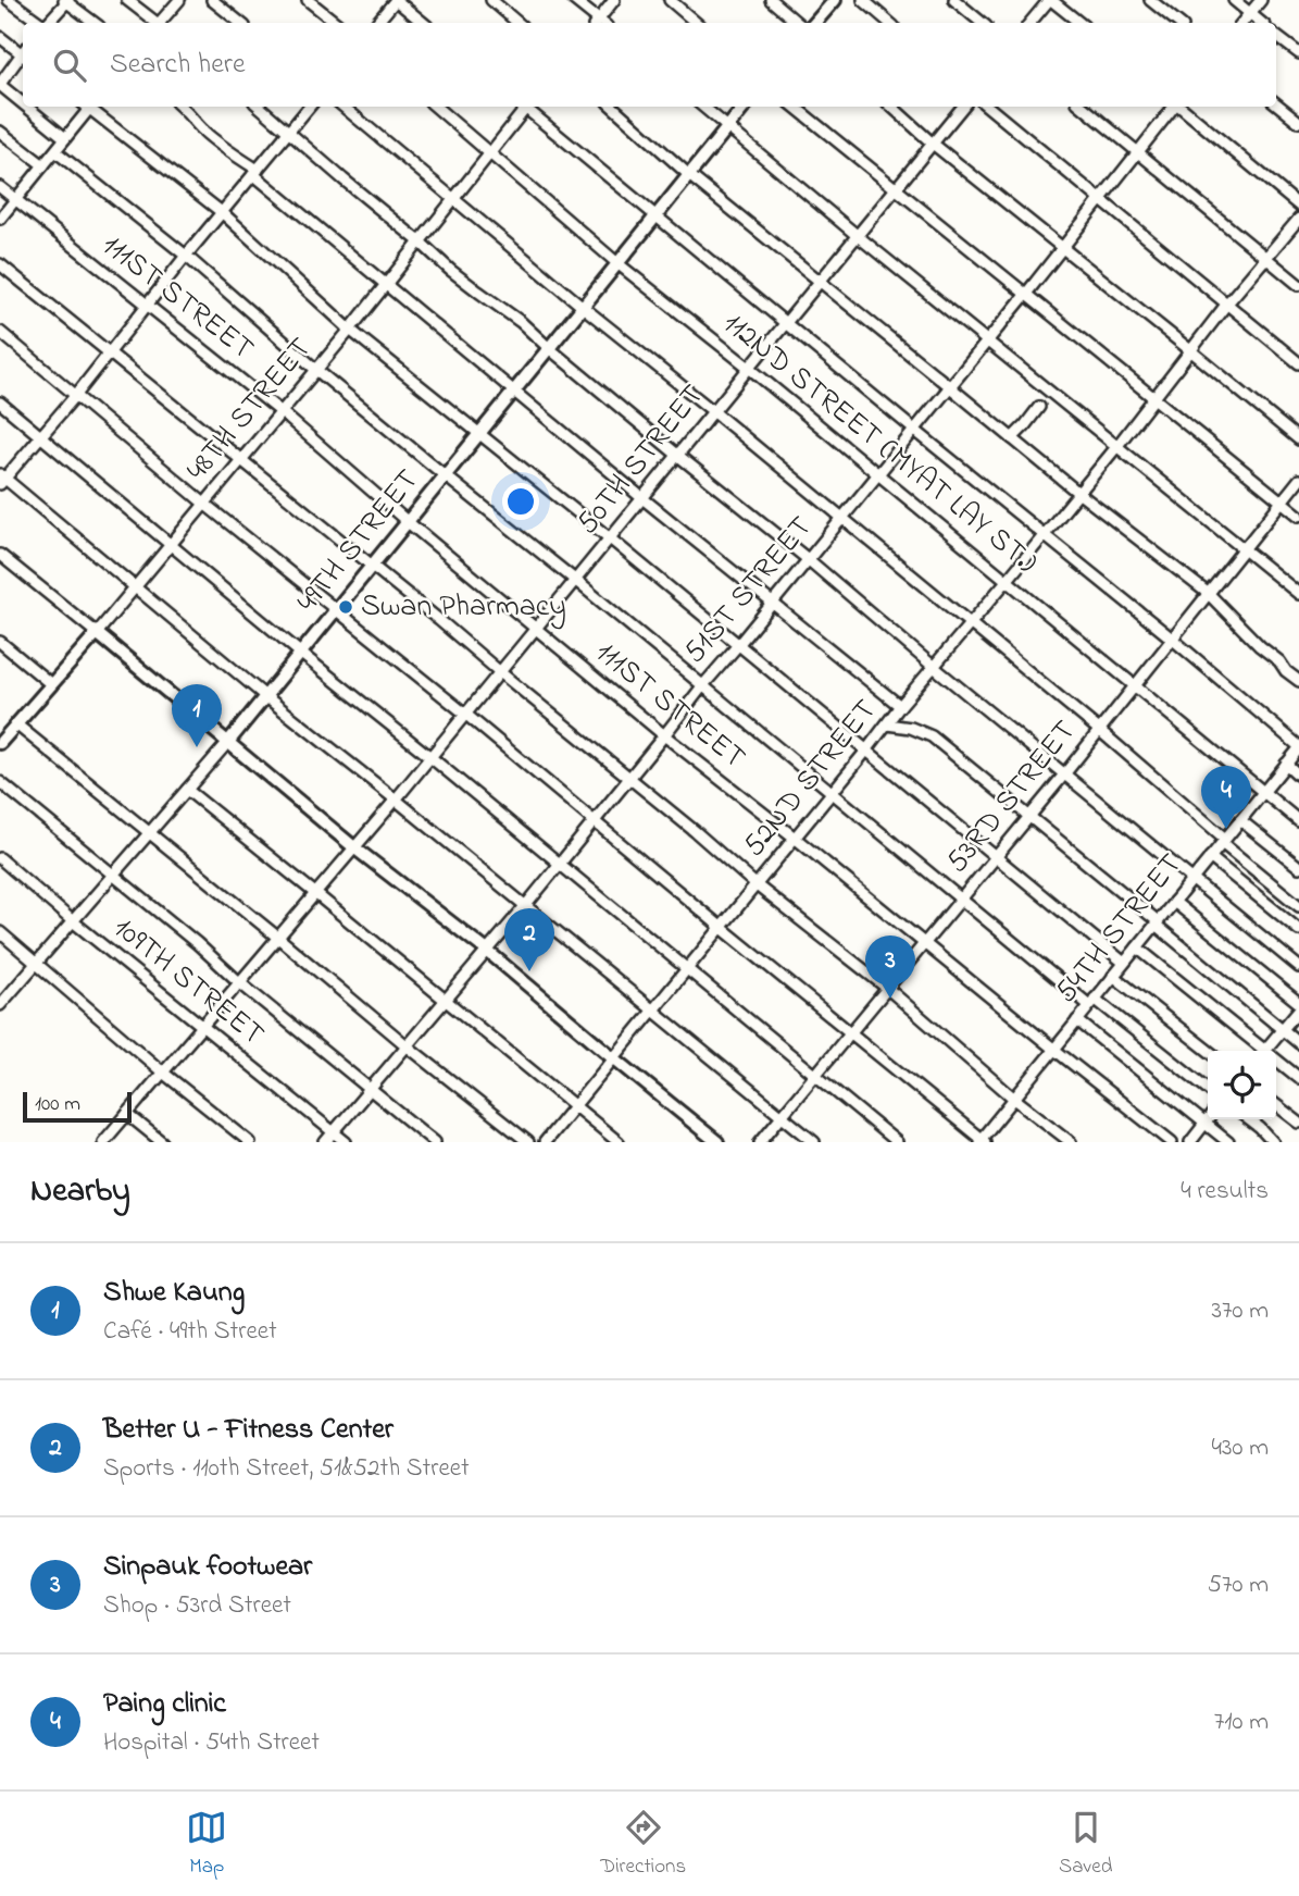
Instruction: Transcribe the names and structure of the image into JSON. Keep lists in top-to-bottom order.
{
  "streets": {
    "main road": ["48TH STREET", "49TH STREET"],
    "street": [
      "111ST STREET",
      "112ND STREET (MYAT LAY ST.)",
      "50TH STREET",
      "51ST STREET",
      "52ND STREET",
      "53RD STREET",
      "54TH STREET",
      "109TH STREET"
    ]
  },
  "crossings": [
    ["111ST STREET", "48TH STREET"],
    ["111ST STREET", "50TH STREET"],
    ["111ST STREET", "49TH STREET"],
    ["111ST STREET", "51ST STREET"],
    ["111ST STREET", "52ND STREET"],
    ["111ST STREET", "53RD STREET"],
    ["111ST STREET", "54TH STREET"],
    ["48TH STREET", "112ND STREET (MYAT LAY ST.)"],
    ["112ND STREET (MYAT LAY ST.)", "50TH STREET"],
    ["112ND STREET (MYAT LAY ST.)", "49TH STREET"],
    ["112ND STREET (MYAT LAY ST.)", "51ST STREET"],
    ["112ND STREET (MYAT LAY ST.)", "52ND STREET"],
    ["112ND STREET (MYAT LAY ST.)", "53RD STREET"],
    ["112ND STREET (MYAT LAY ST.)", "54TH STREET"],
    ["50TH STREET", "109TH STREET"],
    ["49TH STREET", "109TH STREET"],
    ["51ST STREET", "109TH STREET"]
  ],
  "places": ["Swan Pharmacy"],
  "scale_bar": "100 m",
  "page": {
    "search": "Search here",
    "pins": [
      "1",
      "4",
      "2",
      "3"
    ],
    "scale": "100 m",
    "heading": ["Nearby", "4 results"],
    "list": [
      {
        "mark": "1",
        "name": "Shwe Kaung",
        "note": "Café · 49th Street",
        "value": "370 m"
      },
      {
        "mark": "2",
        "name": "Better U - Fitness Center",
        "note": "Sports · 110th Street, 51&52th Street",
        "value": "430 m"
      },
      {
        "mark": "3",
        "name": "Sinpauk footwear",
        "note": "Shop · 53rd Street",
        "value": "570 m"
      },
      {
        "mark": "4",
        "name": "Paing clinic",
        "note": "Hospital · 54th Street",
        "value": "710 m"
      }
    ],
    "nav": ["Map", "Directions", "Saved"]
  }
}
